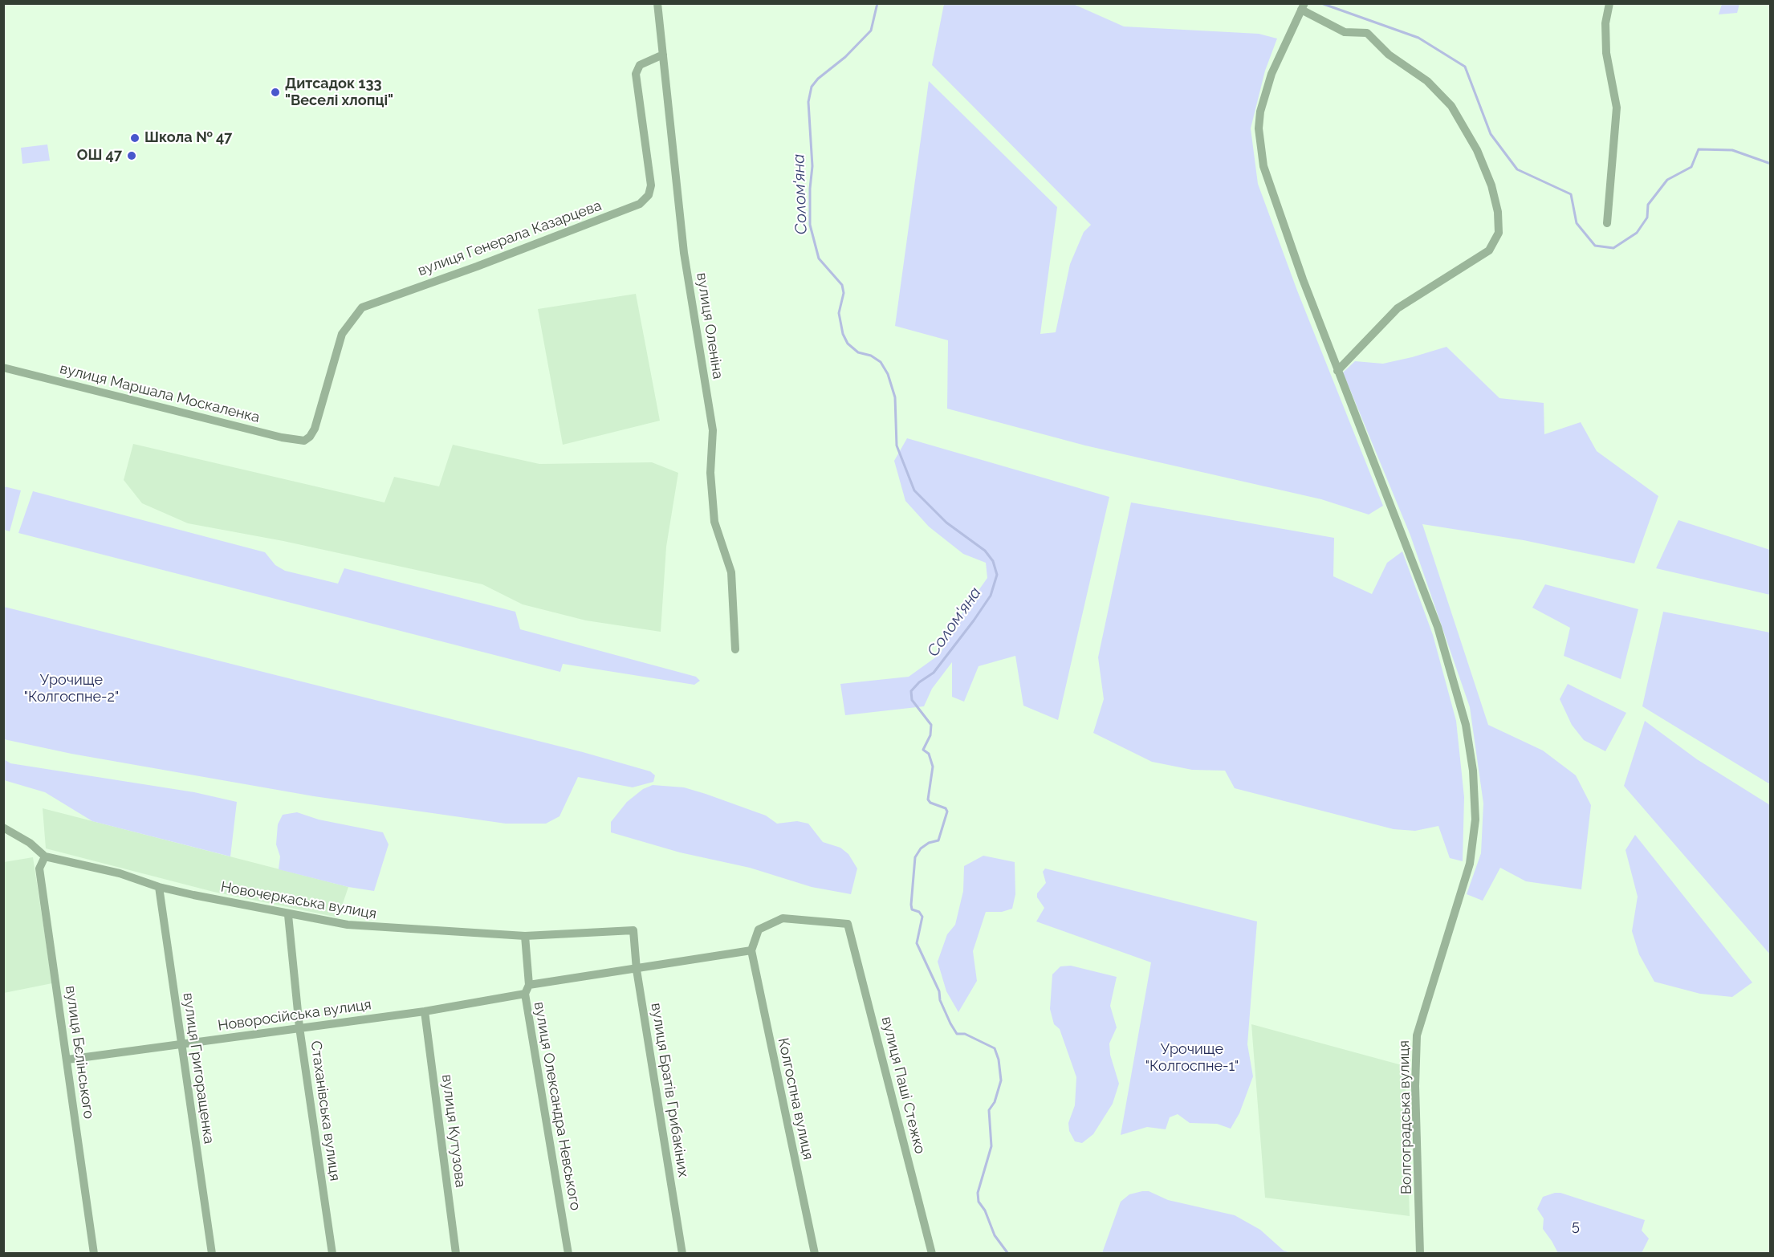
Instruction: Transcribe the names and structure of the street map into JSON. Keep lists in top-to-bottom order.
{
  "streets": {
    "street": [
      "вулиця Генерала Казарцева",
      "вулиця Оленіна",
      "вулиця Маршала Москаленка",
      "Новочеркаська вулиця",
      "Новоросійська вулиця",
      "вулиця Бєлінського",
      "вулиця Григоращенка",
      "вулиця Паші Стежко",
      "вулиця Братів Грибакіних",
      "Колгоспна вулиця",
      "вулиця Олександра Невського",
      "Стаханівська вулиця",
      "Волгоградська вулиця",
      "вулиця Кутузова"
    ]
  },
  "crossings": [
    ["вулиця Генерала Казарцева", "вулиця Оленіна"],
    ["вулиця Генерала Казарцева", "вулиця Маршала Москаленка"],
    ["Новочеркаська вулиця", "вулиця Бєлінського"],
    ["Новочеркаська вулиця", "вулиця Григоращенка"],
    ["Новочеркаська вулиця", "вулиця Братів Грибакіних"],
    ["Новочеркаська вулиця", "вулиця Олександра Невського"],
    ["Новочеркаська вулиця", "Стаханівська вулиця"],
    ["Новоросійська вулиця", "вулиця Бєлінського"],
    ["Новоросійська вулиця", "вулиця Григоращенка"],
    ["Новоросійська вулиця", "вулиця Олександра Невського"],
    ["Новоросійська вулиця", "Стаханівська вулиця"],
    ["Новоросійська вулиця", "вулиця Кутузова"],
    ["вулиця Паші Стежко", "Колгоспна вулиця"]
  ],
  "water": ["Солом'яна"],
  "parks": ["Урочище \"Колгоспне-2\"", "Урочище \"Колгоспне-1\"", "5"],
  "places": ["Дитсадок 133 \"Веселі хлопці\"", "Школа № 47", "ОШ 47"]
}
